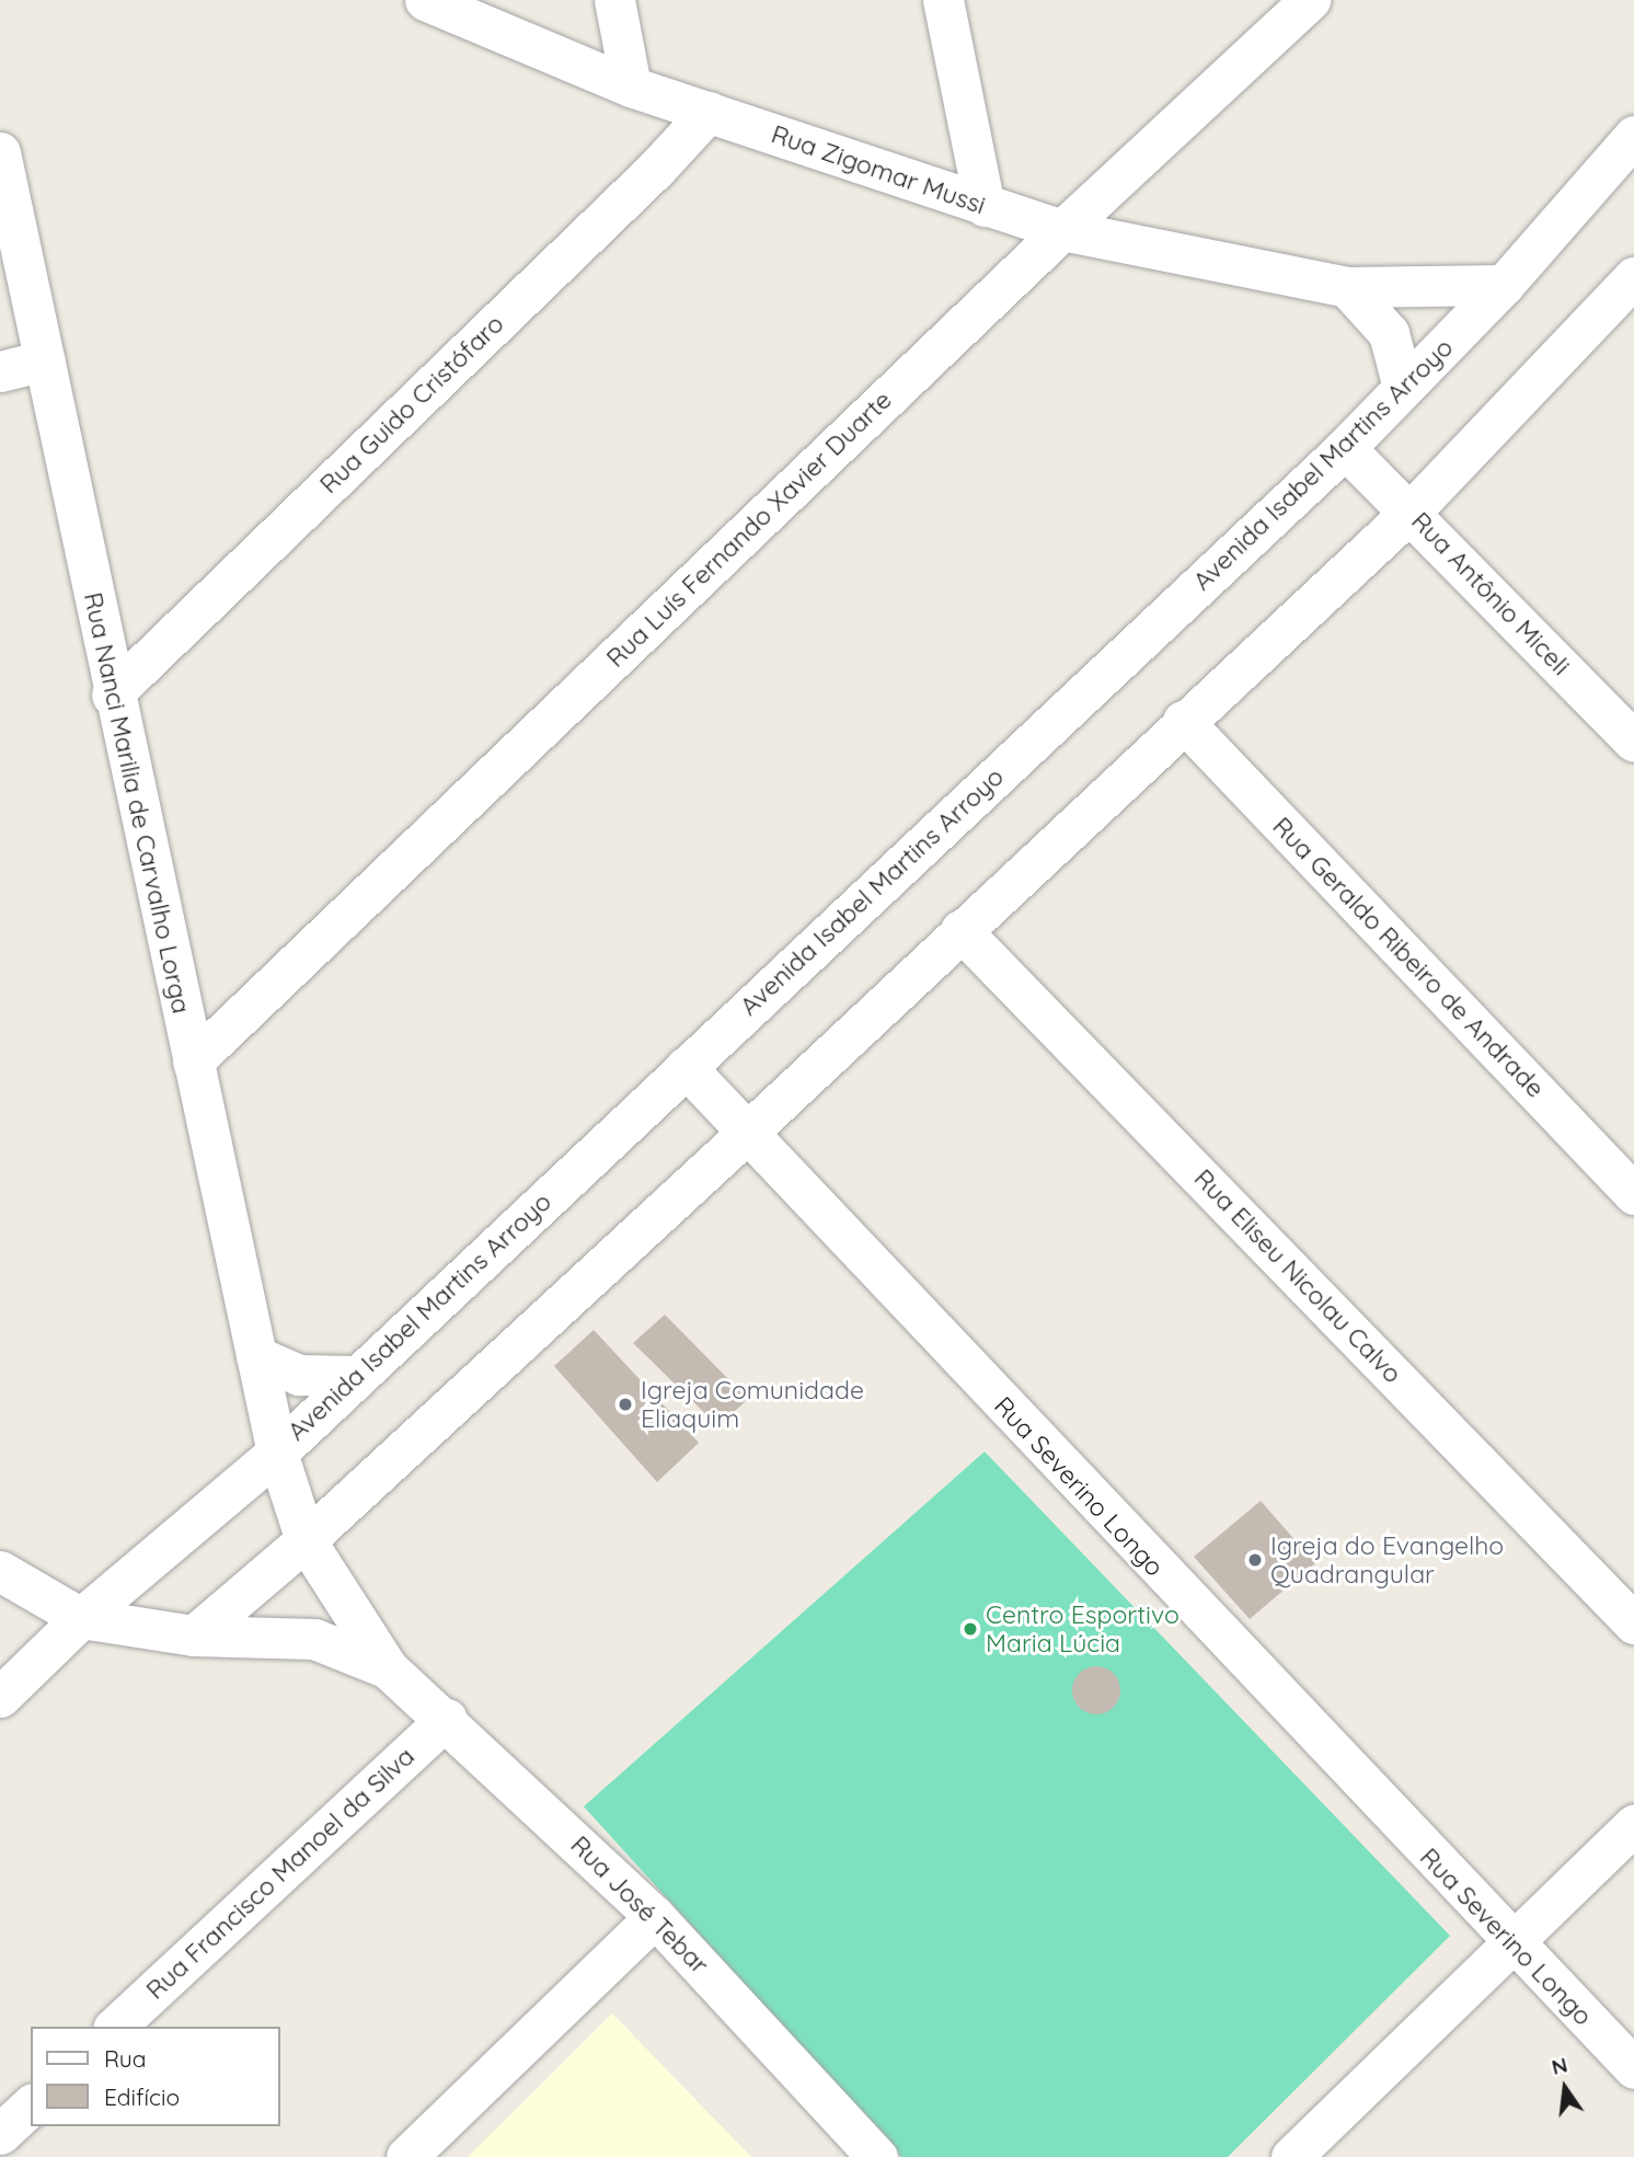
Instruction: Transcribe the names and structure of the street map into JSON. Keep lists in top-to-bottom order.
{
  "streets": {
    "street": [
      "Rua Zigomar Mussi",
      "Rua Guido Cristófaro",
      "Avenida Isabel Martins Arroyo",
      "Rua Luís Fernando Xavier Duarte",
      "Rua Antônio Miceli",
      "Rua Nanci Marilia de Carvalho Lorga",
      "Rua Geraldo Ribeiro de Andrade",
      "Rua Eliseu Nicolau Calvo",
      "Rua Severino Longo",
      "Rua Francisco Manoel da Silva",
      "Rua José Tebar"
    ]
  },
  "crossings": [
    ["Rua Zigomar Mussi", "Rua Guido Cristófaro"],
    ["Rua Zigomar Mussi", "Avenida Isabel Martins Arroyo"],
    ["Rua Zigomar Mussi", "Rua Luís Fernando Xavier Duarte"],
    ["Rua Guido Cristófaro", "Rua Nanci Marilia de Carvalho Lorga"],
    ["Avenida Isabel Martins Arroyo", "Rua Antônio Miceli"],
    ["Avenida Isabel Martins Arroyo", "Rua Nanci Marilia de Carvalho Lorga"],
    ["Avenida Isabel Martins Arroyo", "Rua Severino Longo"],
    ["Avenida Isabel Martins Arroyo", "Rua José Tebar"],
    ["Rua Luís Fernando Xavier Duarte", "Rua Nanci Marilia de Carvalho Lorga"],
    ["Rua Nanci Marilia de Carvalho Lorga", "Rua José Tebar"],
    ["Rua Francisco Manoel da Silva", "Rua José Tebar"]
  ],
  "places": ["Igreja Comunidade Eliaquim", "Igreja do Evangelho Quadrangular", "Centro Esportivo Maria Lúcia"],
  "legend": ["Rua", "Edifício"],
  "north": "top"
}
